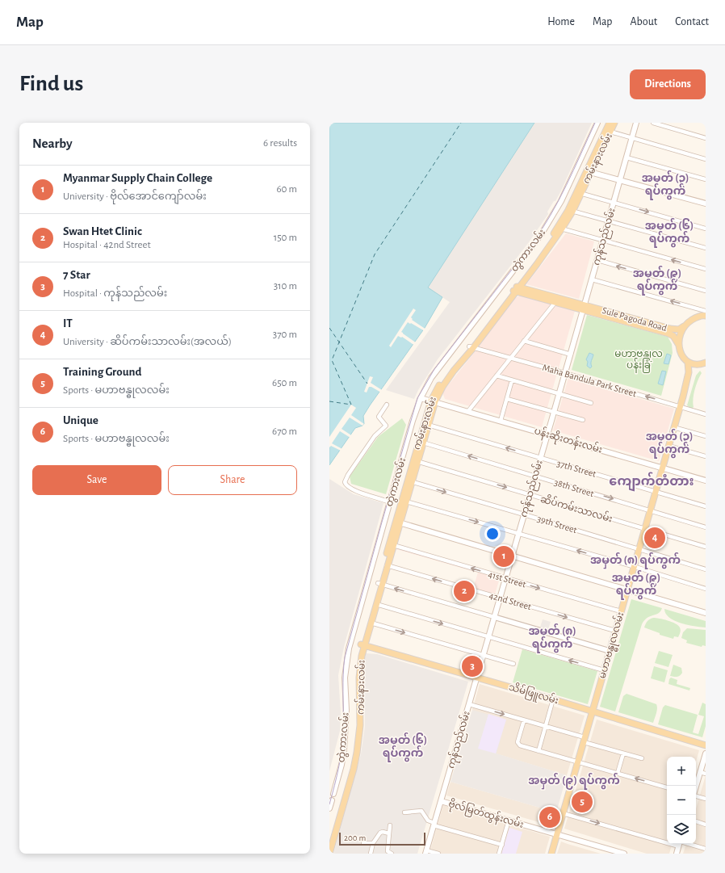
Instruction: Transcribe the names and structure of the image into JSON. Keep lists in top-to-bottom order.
{
  "streets": {
    "main road": [
      "ကမ်းနားလမ်း",
      "ကုန်သည်လမ်း",
      "တွဲကားလမ်း",
      "Sule Pagoda Road",
      "ပန်းဆိုးတန်းလမ်း",
      "မဟာဗန္ဓုလလမ်း",
      "သိမ်ဖြူလမ်း",
      "ဗိုလ်မြတ်ထွန်းလမ်း"
    ],
    "street": [
      "Maha Bandula Park Street",
      "37th Street",
      "38th Street",
      "ဆိပ်ကမ်းသာလမ်း",
      "39th Street",
      "41st Street",
      "42nd Street"
    ]
  },
  "crossings": [
    ["ကမ်းနားလမ်း", "Maha Bandula Park Street"],
    ["ကမ်းနားလမ်း", "ပန်းဆိုးတန်းလမ်း"],
    ["ကမ်းနားလမ်း", "37th Street"],
    ["ကမ်းနားလမ်း", "38th Street"],
    ["ကမ်းနားလမ်း", "ဆိပ်ကမ်းသာလမ်း"],
    ["ကမ်းနားလမ်း", "39th Street"],
    ["ကမ်းနားလမ်း", "41st Street"],
    ["ကမ်းနားလမ်း", "42nd Street"],
    ["ကမ်းနားလမ်း", "သိမ်ဖြူလမ်း"],
    ["ကုန်သည်လမ်း", "Sule Pagoda Road"],
    ["ကုန်သည်လမ်း", "Maha Bandula Park Street"],
    ["ကုန်သည်လမ်း", "ပန်းဆိုးတန်းလမ်း"],
    ["ကုန်သည်လမ်း", "37th Street"],
    ["ကုန်သည်လမ်း", "38th Street"],
    ["ကုန်သည်လမ်း", "ဆိပ်ကမ်းသာလမ်း"],
    ["ကုန်သည်လမ်း", "39th Street"],
    ["ကုန်သည်လမ်း", "41st Street"],
    ["ကုန်သည်လမ်း", "42nd Street"],
    ["ကုန်သည်လမ်း", "သိမ်ဖြူလမ်း"],
    ["ကုန်သည်လမ်း", "ဗိုလ်မြတ်ထွန်းလမ်း"],
    ["တွဲကားလမ်း", "ပန်းဆိုးတန်းလမ်း"],
    ["Sule Pagoda Road", "မဟာဗန္ဓုလလမ်း"],
    ["Maha Bandula Park Street", "မဟာဗန္ဓုလလမ်း"],
    ["ပန်းဆိုးတန်းလမ်း", "မဟာဗန္ဓုလလမ်း"],
    ["37th Street", "မဟာဗန္ဓုလလမ်း"],
    ["38th Street", "မဟာဗန္ဓုလလမ်း"],
    ["ဆိပ်ကမ်းသာလမ်း", "မဟာဗန္ဓုလလမ်း"],
    ["39th Street", "မဟာဗန္ဓုလလမ်း"],
    ["41st Street", "မဟာဗန္ဓုလလမ်း"],
    ["42nd Street", "မဟာဗန္ဓုလလမ်း"],
    ["မဟာဗန္ဓုလလမ်း", "သိမ်ဖြူလမ်း"],
    ["မဟာဗန္ဓုလလမ်း", "ဗိုလ်မြတ်ထွန်းလမ်း"]
  ],
  "one_way": ["Maha Bandula Park Street", "37th Street", "ဆိပ်ကမ်းသာလမ်း"],
  "districts": [
    "အမှတ် (၃) ရပ်ကွက်",
    "အမှတ် (၆) ရပ်ကွက်",
    "အမှတ် (၉) ရပ်ကွက်",
    "အမှတ် (၃) ရပ်ကွက်",
    "ကျောက်တံတား",
    "အမှတ် (၈) ရပ်ကွက်",
    "အမှတ် (၉) ရပ်ကွက်",
    "အမှတ် (၈) ရပ်ကွက်",
    "အမှတ် (၆) ရပ်ကွက်",
    "အမှတ် (၉) ရပ်ကွက်"
  ],
  "parks": ["မဟာဗန္ဓုလ ပန်းခြံ"],
  "scale_bar": "200 m",
  "page": {
    "header": "Map",
    "nav": [
      "Home",
      "Map",
      "About",
      "Contact"
    ],
    "buttons": [
      "Directions",
      ["Save", "Share"]
    ],
    "title": "Find us",
    "heading": ["Nearby", "6 results"],
    "list": [
      {
        "mark": "1",
        "name": "Myanmar Supply Chain College",
        "note": "University · ဗိုလ်အောင်ကျော်လမ်း",
        "value": "60 m"
      },
      {
        "mark": "2",
        "name": "Swan Htet Clinic",
        "note": "Hospital · 42nd Street",
        "value": "150 m"
      },
      {
        "mark": "3",
        "name": "7 Star",
        "note": "Hospital · ကုန်သည်လမ်း",
        "value": "310 m"
      },
      {
        "mark": "4",
        "name": "IT",
        "note": "University · ဆိပ်ကမ်းသာလမ်း(အလယ်)",
        "value": "370 m"
      },
      {
        "mark": "5",
        "name": "Training Ground",
        "note": "Sports · မဟာဗန္ဓုလလမ်း",
        "value": "650 m"
      },
      {
        "mark": "6",
        "name": "Unique",
        "note": "Sports · မဟာဗန္ဓုလလမ်း",
        "value": "670 m"
      }
    ],
    "pins": [
      "4",
      "1",
      "2",
      "3",
      "5",
      "6"
    ],
    "map_buttons": ["+", "−"],
    "scale": "200 m"
  }
}
